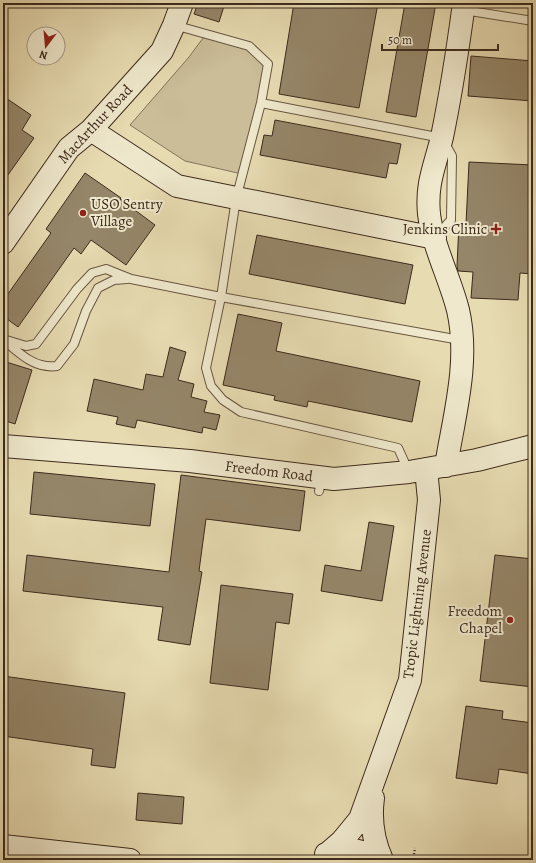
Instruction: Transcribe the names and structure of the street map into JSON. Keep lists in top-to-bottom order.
{
  "streets": {
    "street": ["MacArthur Road", "Freedom Road", "Tropic Lightning Avenue"]
  },
  "crossings": [
    ["Freedom Road", "Tropic Lightning Avenue"]
  ],
  "places": {
    "other": ["USO Sentry Village", "Freedom Chapel"],
    "health": ["Jenkins Clinic"]
  },
  "scale_bar": "50 m",
  "north": "bottom"
}
